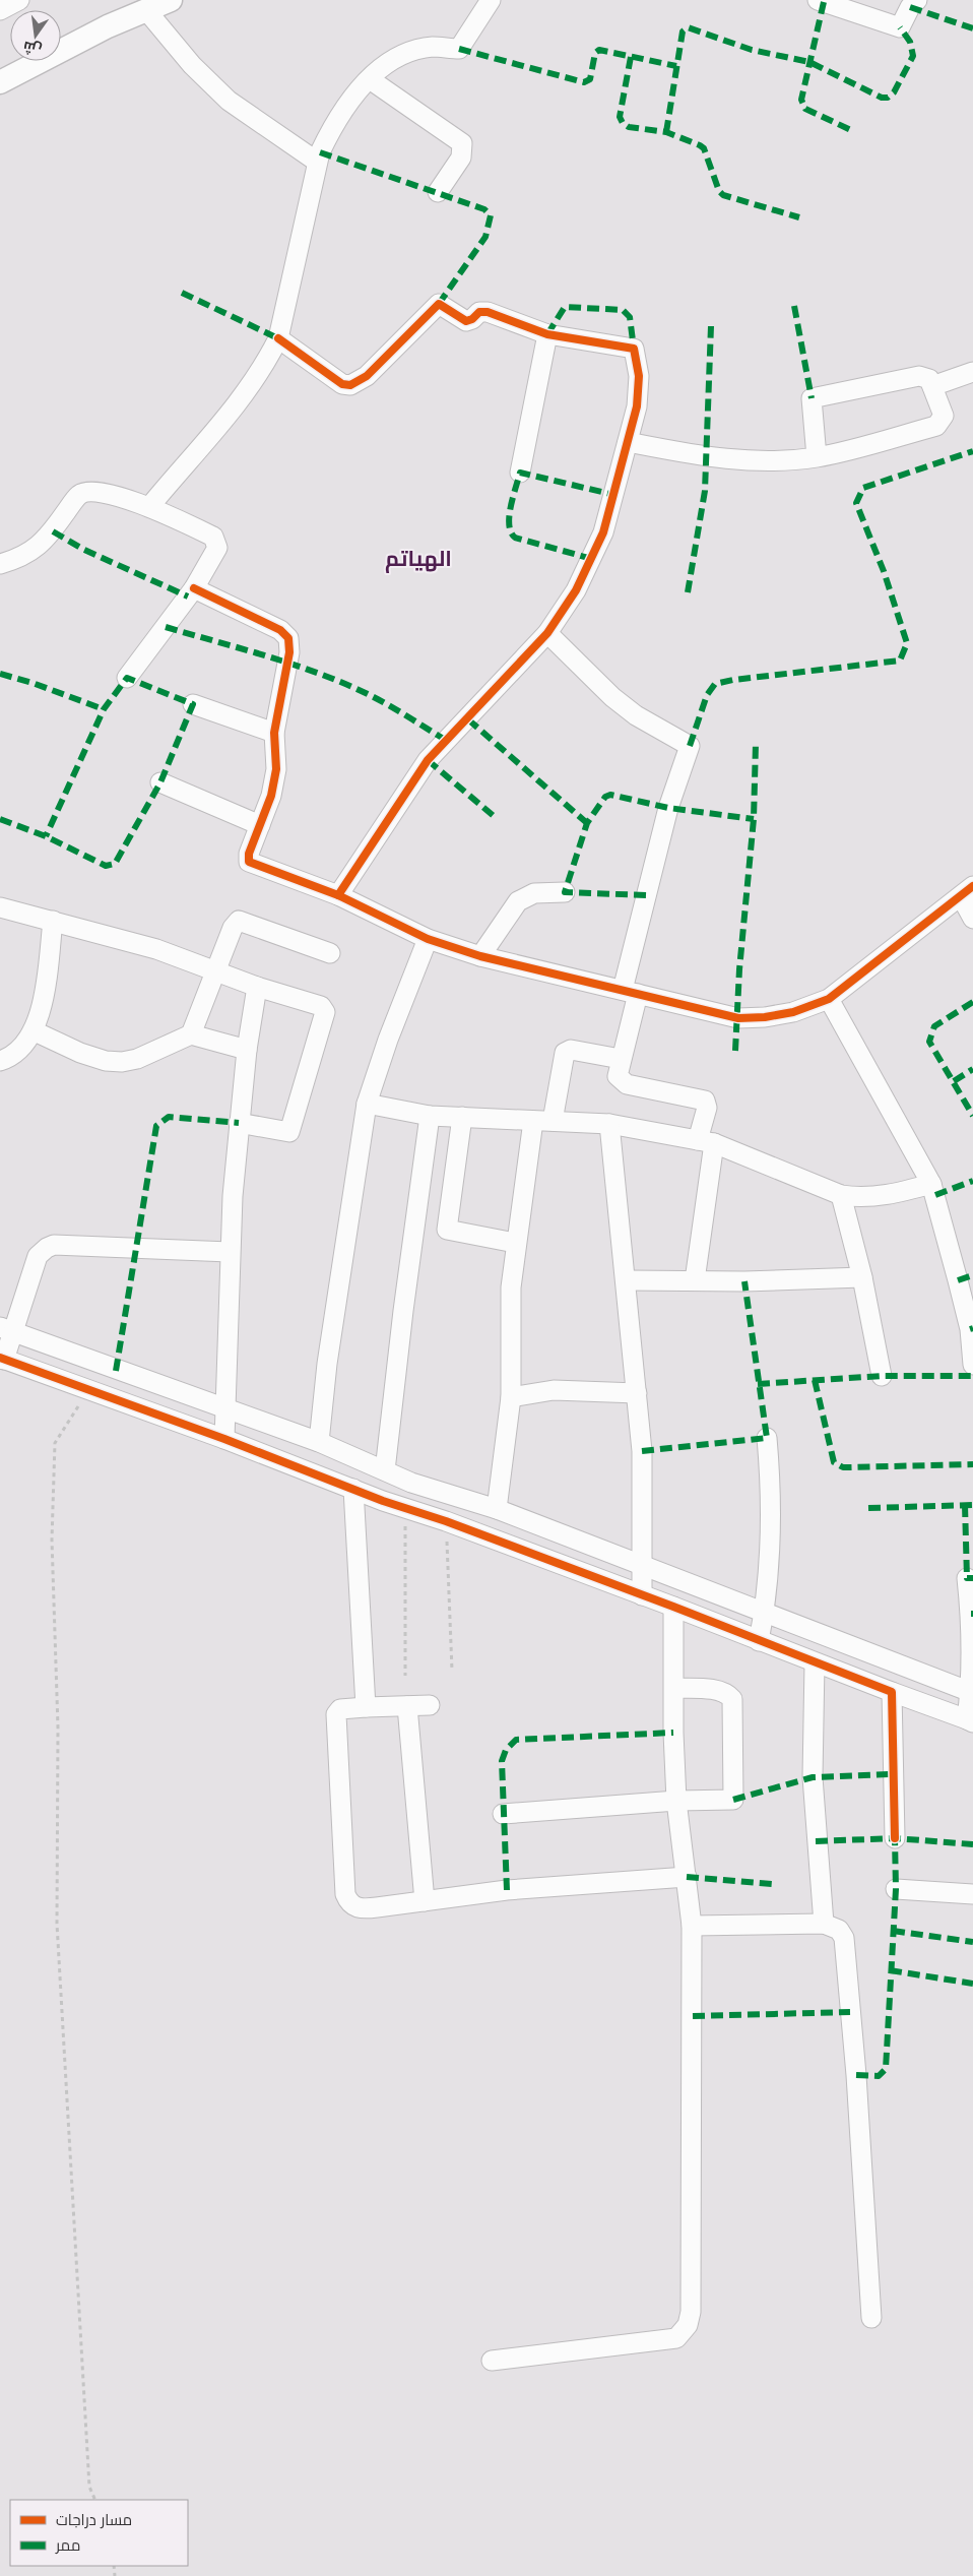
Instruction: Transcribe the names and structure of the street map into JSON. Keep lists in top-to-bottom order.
{
  "districts": ["الهياتم"],
  "legend": ["مسار دراجات", "ممر"],
  "north": "bottom"
}
